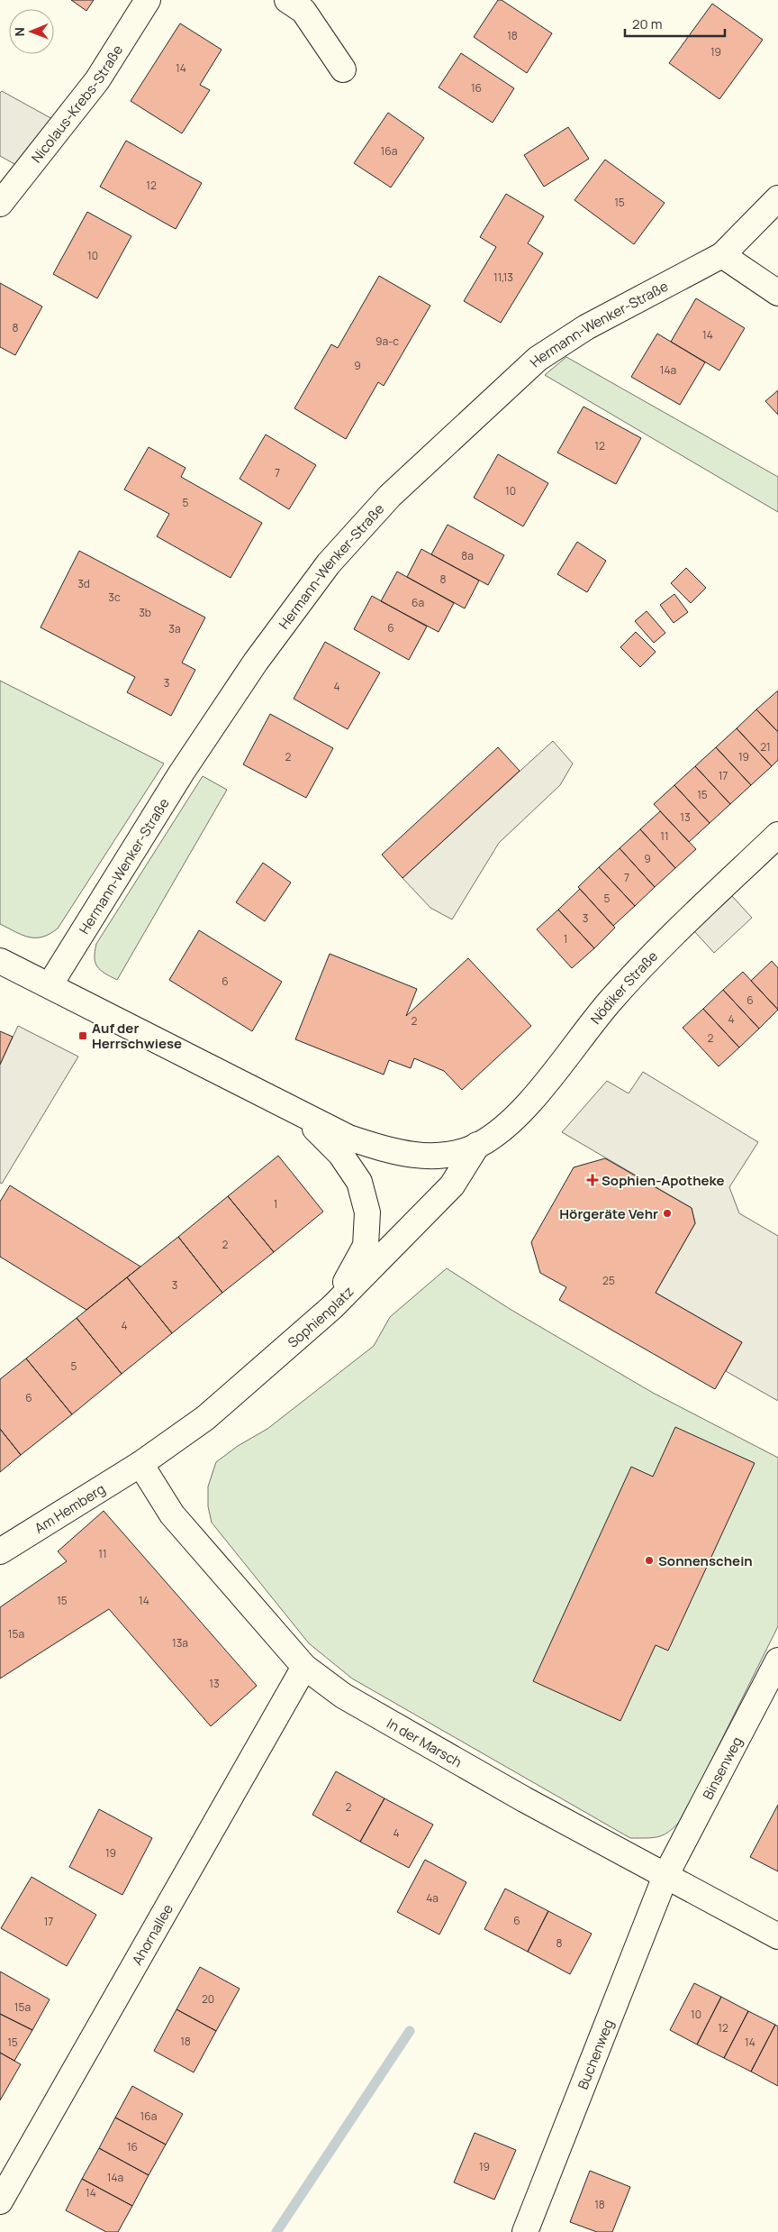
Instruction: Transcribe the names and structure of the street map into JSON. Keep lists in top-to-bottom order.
{
  "streets": {
    "street": [
      "Nicolaus-Krebs-Straße",
      "Hermann-Wenker-Straße",
      "Nödiker Straße",
      "Sophienplatz",
      "Am Hemberg",
      "In der Marsch",
      "Binsenweg",
      "Ahornallee",
      "Buchenweg"
    ]
  },
  "crossings": [
    ["Nödiker Straße", "Sophienplatz"],
    ["Sophienplatz", "Am Hemberg"],
    ["Sophienplatz", "In der Marsch"],
    ["Am Hemberg", "In der Marsch"],
    ["In der Marsch", "Binsenweg"],
    ["In der Marsch", "Ahornallee"],
    ["In der Marsch", "Buchenweg"],
    ["Binsenweg", "Buchenweg"]
  ],
  "places": {
    "transit": ["Auf der Herrschwiese"],
    "health": ["Sophien-Apotheke"],
    "other": ["Hörgeräte Vehr", "Sonnenschein"]
  },
  "house_numbers": [
    "18",
    "19",
    "14",
    "16",
    "16a",
    "12",
    "15",
    "10",
    "11,13",
    "8",
    "14",
    "9a-c",
    "9",
    "14a",
    "12",
    "7",
    "10",
    "5",
    "8a",
    "8",
    "3d",
    "3c",
    "6a",
    "3b",
    "6",
    "3a",
    "3",
    "4",
    "21",
    "2",
    "19",
    "17",
    "15",
    "13",
    "11",
    "9",
    "7",
    "5",
    "3",
    "1",
    "6",
    "6",
    "4",
    "2",
    "2",
    "1",
    "2",
    "25",
    "3",
    "4",
    "5",
    "6",
    "11",
    "15",
    "14",
    "15a",
    "13a",
    "13",
    "2",
    "4",
    "19",
    "4a",
    "6",
    "17",
    "8",
    "20",
    "15a",
    "10",
    "12",
    "18",
    "15",
    "14",
    "16a",
    "16",
    "19",
    "14a",
    "14",
    "18"
  ],
  "scale_bar": "20 m",
  "north": "left"
}
